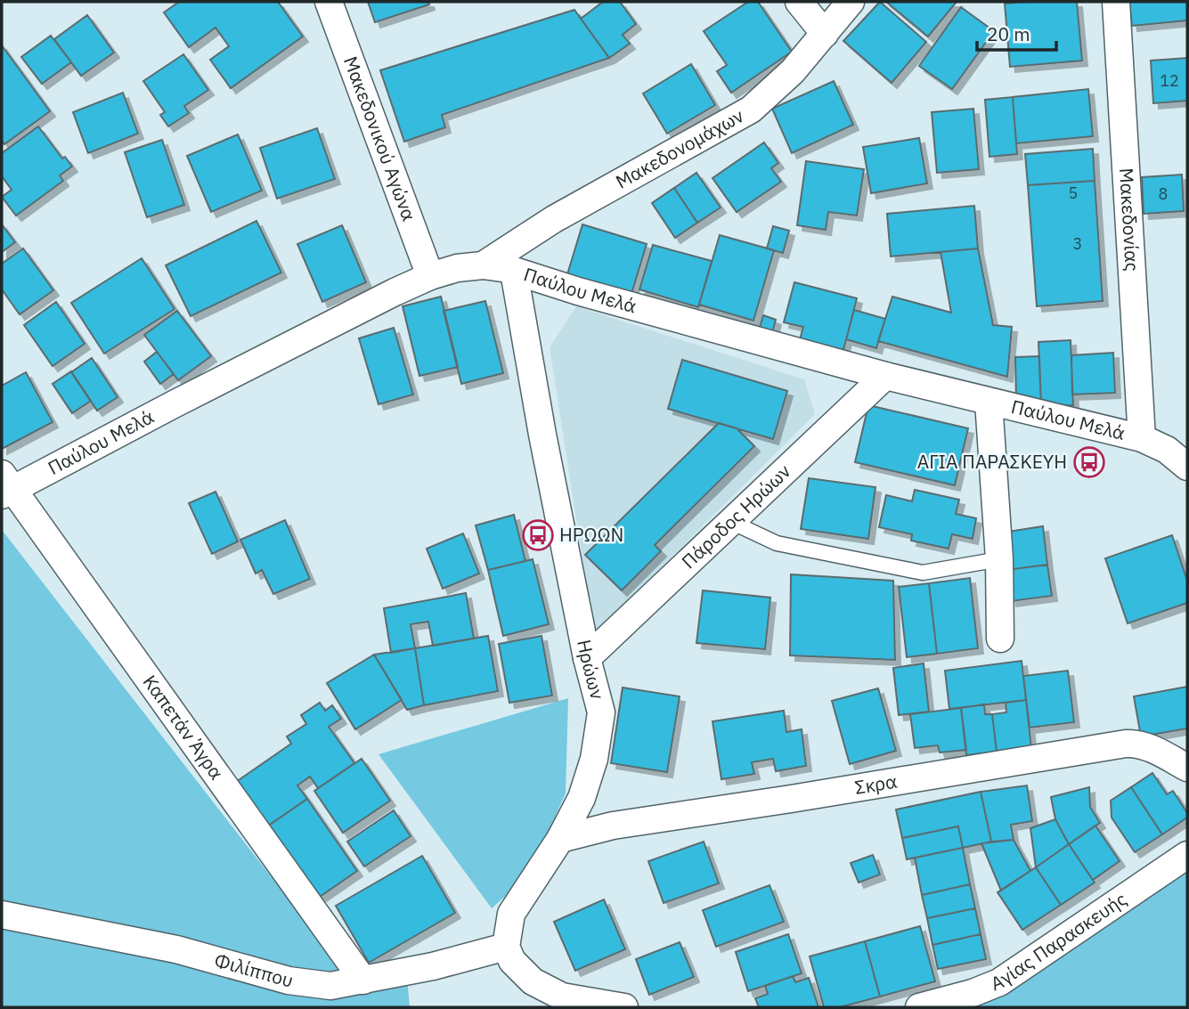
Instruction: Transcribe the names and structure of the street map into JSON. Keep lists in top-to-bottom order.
{
  "streets": {
    "street": [
      "Μακεδονικού Αγώνα",
      "Μακεδονομάχων",
      "Μακεδονίας",
      "Παύλου Μελά",
      "Πάροδος Ηρώων",
      "Ηρώων",
      "Καπετάν Άγρα",
      "Σκρα",
      "Αγίας Παρασκευής",
      "Φιλίππου"
    ]
  },
  "crossings": [
    ["Μακεδονικού Αγώνα", "Παύλου Μελά"],
    ["Μακεδονομάχων", "Παύλου Μελά"],
    ["Μακεδονίας", "Παύλου Μελά"],
    ["Παύλου Μελά", "Πάροδος Ηρώων"],
    ["Παύλου Μελά", "Ηρώων"],
    ["Παύλου Μελά", "Καπετάν Άγρα"],
    ["Πάροδος Ηρώων", "Ηρώων"],
    ["Ηρώων", "Σκρα"],
    ["Ηρώων", "Φιλίππου"],
    ["Καπετάν Άγρα", "Φιλίππου"]
  ],
  "places": {
    "bus stop": ["ΑΓΙΑ ΠΑΡΑΣΚΕΥΗ", "ΗΡΩΩΝ"]
  },
  "house_numbers": [
    "12",
    "5",
    "8",
    "3"
  ],
  "scale_bar": "20 m"
}
